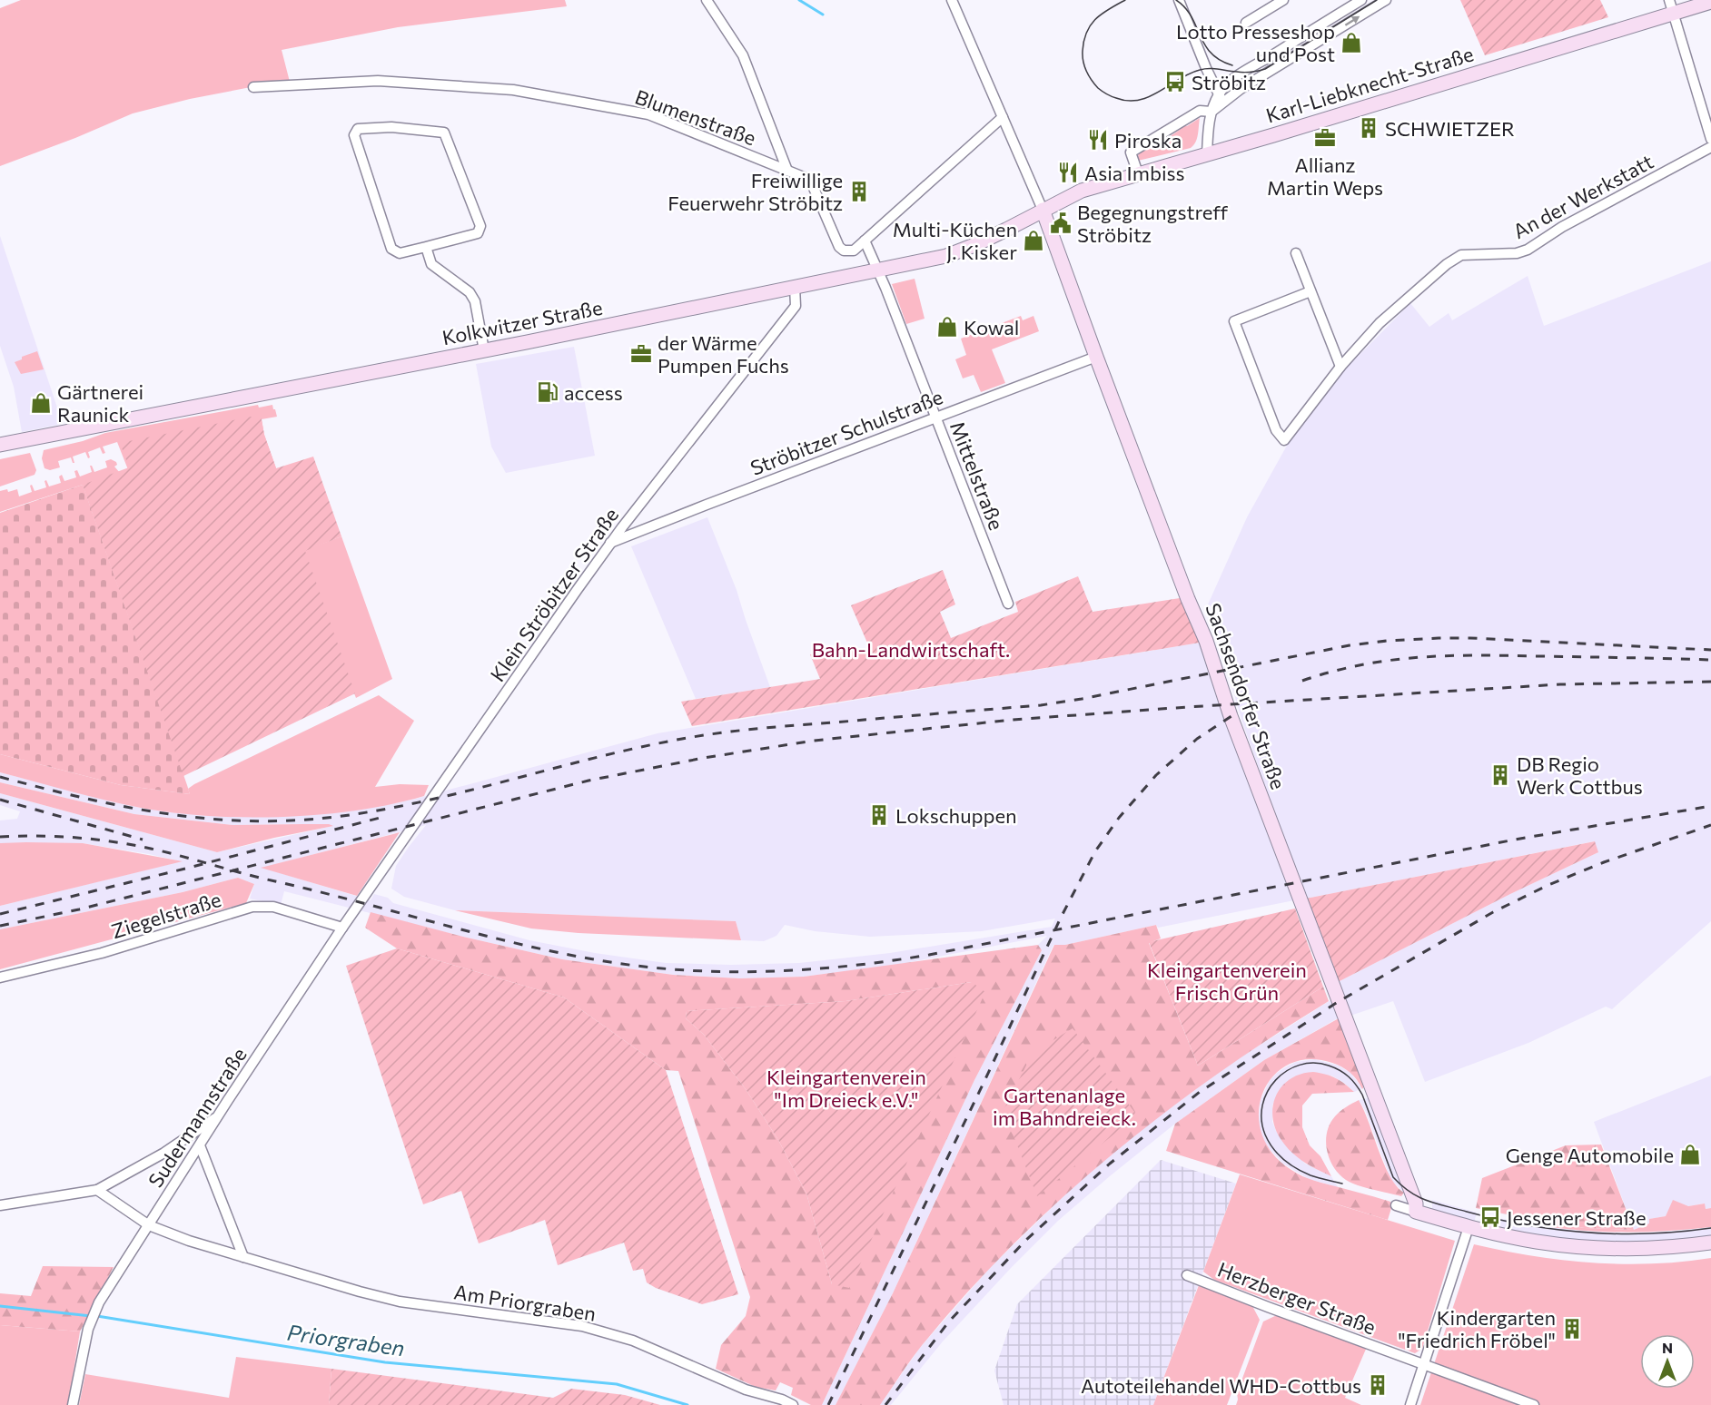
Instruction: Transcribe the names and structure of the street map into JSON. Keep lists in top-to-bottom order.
{
  "streets": {
    "main road": ["Karl-Liebknecht-Straße", "Kolkwitzer Straße", "Sachsendorfer Straße"],
    "street": [
      "Blumenstraße",
      "An der Werkstatt",
      "Ströbitzer Schulstraße",
      "Mittelstraße",
      "Klein Ströbitzer Straße",
      "Ziegelstraße",
      "Sudermannstraße",
      "Herzberger Straße",
      "Am Priorgraben"
    ]
  },
  "crossings": [
    ["Karl-Liebknecht-Straße", "Kolkwitzer Straße"],
    ["Karl-Liebknecht-Straße", "Sachsendorfer Straße"],
    ["Blumenstraße", "Mittelstraße"],
    ["Kolkwitzer Straße", "Mittelstraße"],
    ["Kolkwitzer Straße", "Klein Ströbitzer Straße"],
    ["Kolkwitzer Straße", "Sachsendorfer Straße"],
    ["Ströbitzer Schulstraße", "Mittelstraße"],
    ["Ströbitzer Schulstraße", "Klein Ströbitzer Straße"],
    ["Ströbitzer Schulstraße", "Sachsendorfer Straße"],
    ["Klein Ströbitzer Straße", "Ziegelstraße"],
    ["Klein Ströbitzer Straße", "Sudermannstraße"],
    ["Ziegelstraße", "Sudermannstraße"],
    ["Sudermannstraße", "Am Priorgraben"]
  ],
  "water": ["Priorgraben"],
  "parks": [
    "Bahn-Landwirtschaft.",
    "Kleingartenverein Frisch Grün",
    "Kleingartenverein \"Im Dreieck e.V.\"",
    "Gartenanlage im Bahndreieck."
  ],
  "places": {
    "shop": [
      "Lotto Presseshop und Post",
      "Multi-Küchen J. Kisker",
      "Kowal",
      "Gärtnerei Raunick",
      "Genge Automobile"
    ],
    "bus stop": ["Ströbitz", "Jessener Straße"],
    "building": [
      "SCHWIETZER",
      "Freiwillige Feuerwehr Ströbitz",
      "DB Regio Werk Cottbus",
      "Lokschuppen",
      "Kindergarten \"Friedrich Fröbel\"",
      "Autoteilehandel WHD-Cottbus"
    ],
    "office": ["Allianz Martin Weps", "der Wärme Pumpen Fuchs"],
    "restaurant": ["Piroska", "Asia Imbiss"],
    "public building": ["Begegnungstreff Ströbitz"],
    "fuel station": ["access"]
  },
  "north": "top"
}
